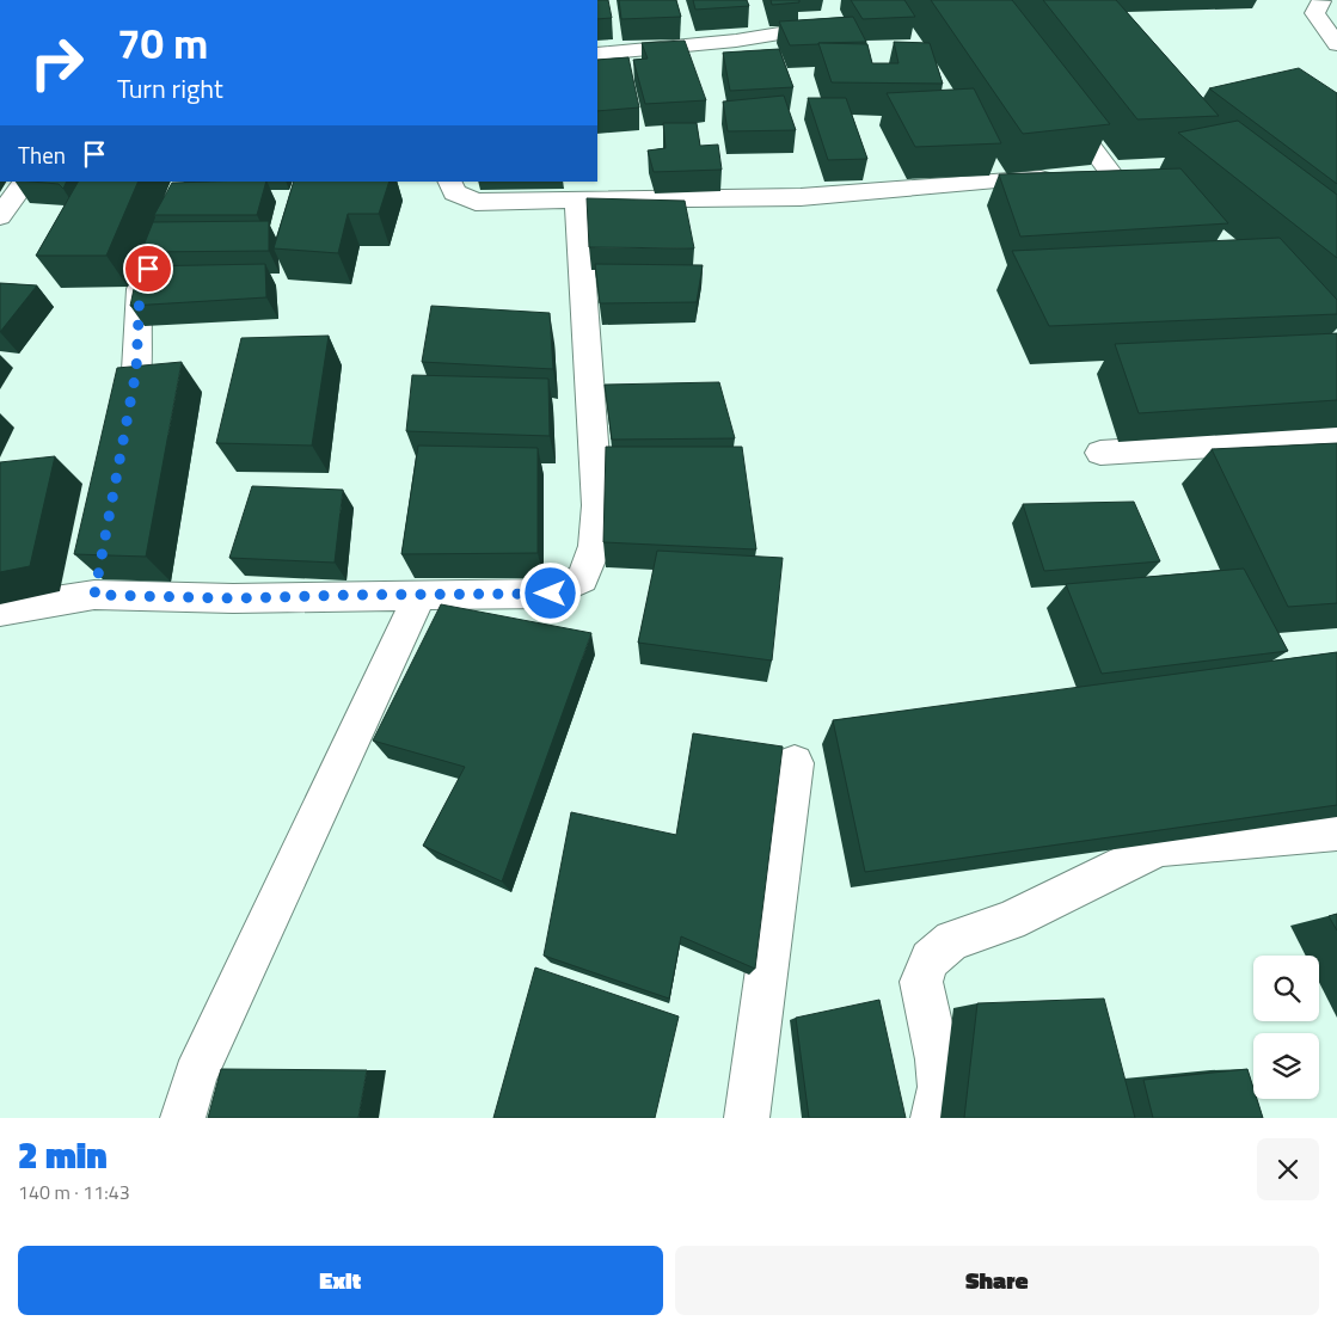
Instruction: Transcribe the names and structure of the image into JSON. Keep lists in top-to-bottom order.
{
  "page": {
    "turn": ["70 m", "Turn right"],
    "then": "Then",
    "heading": ["2 min", "140 m · 11:43"],
    "buttons": ["Exit", "Share"]
  }
}
